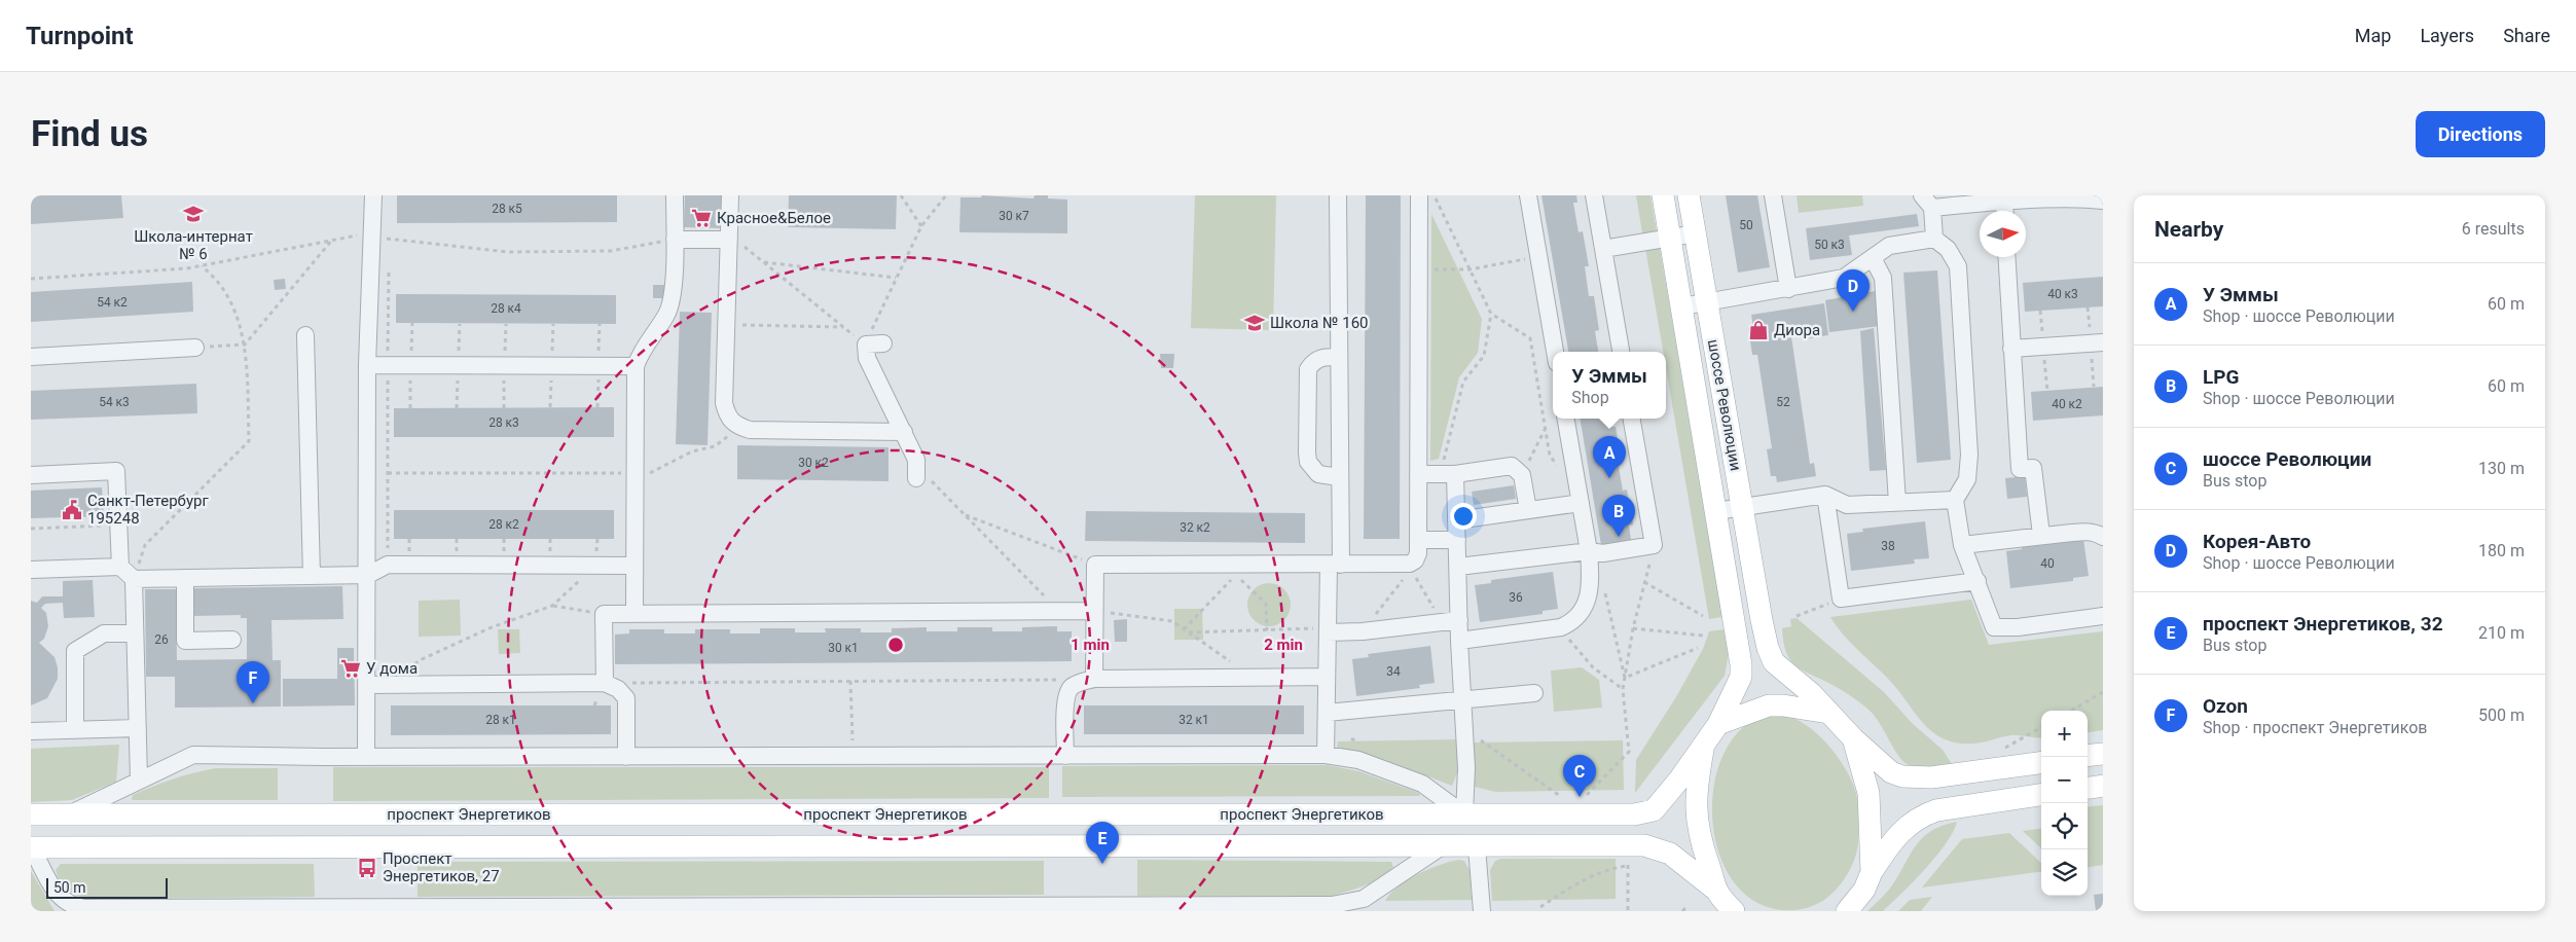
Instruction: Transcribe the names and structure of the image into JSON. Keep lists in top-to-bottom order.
{
  "streets": {
    "main road": ["шоссе Революции", "проспект Энергетиков"]
  },
  "crossings": [
    ["шоссе Революции", "проспект Энергетиков"]
  ],
  "places": {
    "school or university": ["Школа-интернат № 6", "Школа № 160"],
    "supermarket": ["Красное&Белое", "У дома"],
    "shop": ["Диора"],
    "public building": ["Санкт-Петербург 195248"],
    "bus stop": ["Проспект Энергетиков, 27"]
  },
  "house_numbers": [
    "28 к5",
    "30 к7",
    "50",
    "50 к3",
    "40 к3",
    "54 к2",
    "28 к4",
    "54 к3",
    "52",
    "40 к2",
    "28 к3",
    "30 к2",
    "28 к2",
    "32 к2",
    "38",
    "40",
    "36",
    "26",
    "30 к1",
    "34",
    "28 к1",
    "32 к1"
  ],
  "scale_bar": "50 m",
  "north": "right",
  "page": {
    "header": "Turnpoint",
    "nav": ["Map", "Layers", "Share"],
    "buttons": "Directions",
    "title": "Find us",
    "heading": ["Nearby", "6 results"],
    "list": [
      {
        "mark": "A",
        "name": "У Эммы",
        "note": "Shop · шоссе Революции",
        "value": "60 m"
      },
      {
        "mark": "B",
        "name": "LPG",
        "note": "Shop · шоссе Революции",
        "value": "60 m"
      },
      {
        "mark": "C",
        "name": "шоссе Революции",
        "note": "Bus stop",
        "value": "130 m"
      },
      {
        "mark": "D",
        "name": "Корея-Авто",
        "note": "Shop · шоссе Революции",
        "value": "180 m"
      },
      {
        "mark": "E",
        "name": "проспект Энергетиков, 32",
        "note": "Bus stop",
        "value": "210 m"
      },
      {
        "mark": "F",
        "name": "Ozon",
        "note": "Shop · проспект Энергетиков",
        "value": "500 m"
      }
    ],
    "pins": [
      "D",
      "A",
      "B",
      "F",
      "C",
      "E"
    ],
    "popup": ["У Эммы", "Shop"],
    "map_buttons": ["+", "−"],
    "scale": "50 m"
  },
  "rings": ["1 min", "2 min"]
}
